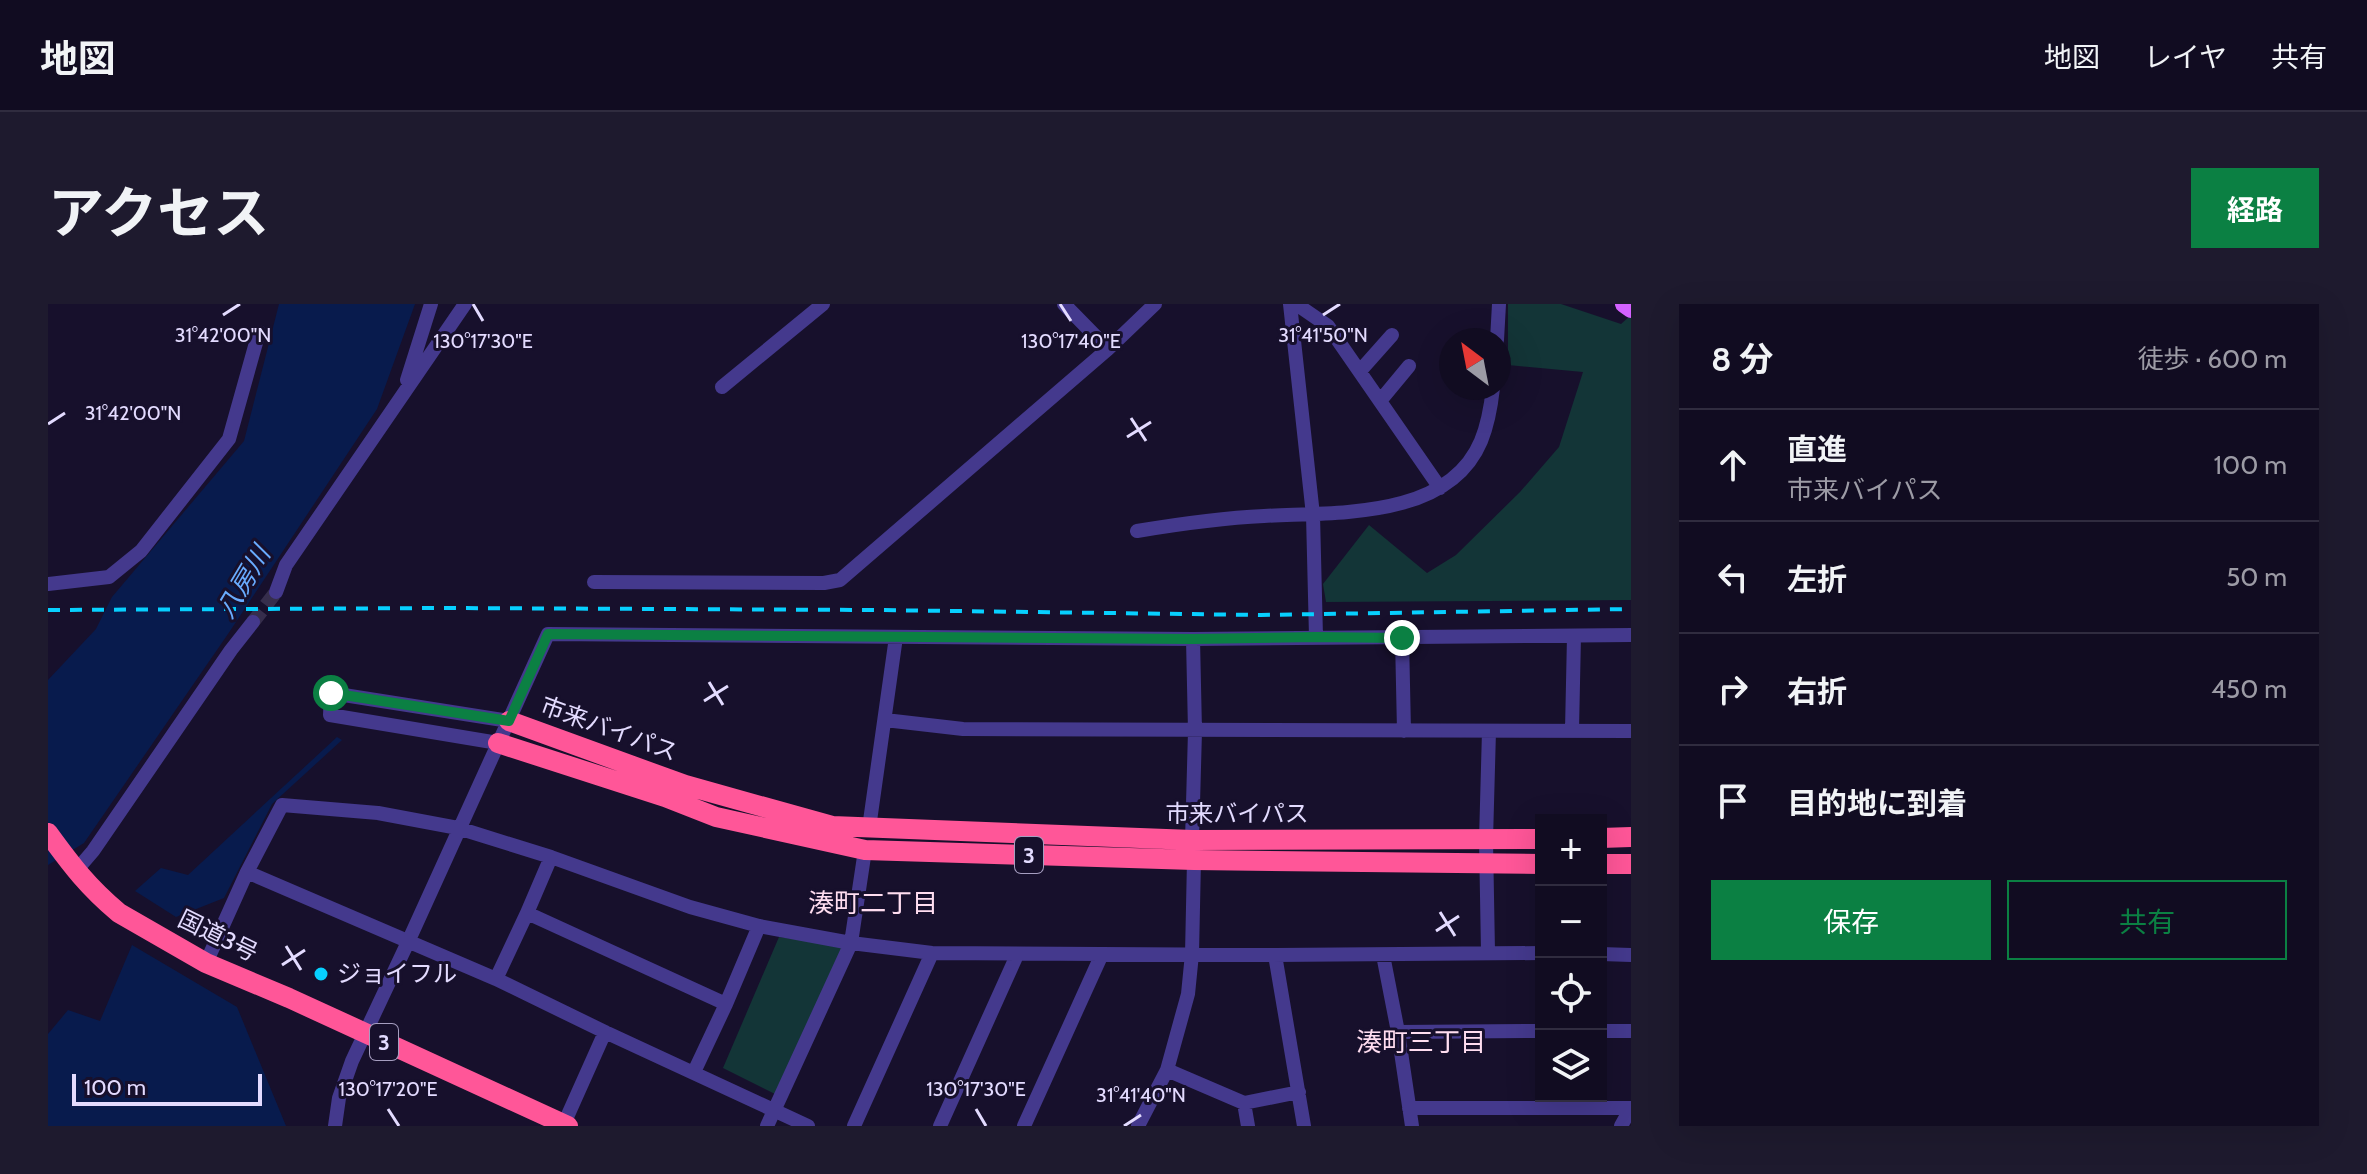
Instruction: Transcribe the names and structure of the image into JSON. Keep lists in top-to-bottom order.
{
  "streets": {
    "highway": ["市来バイパス", "3", "国道3号"]
  },
  "districts": ["湊町二丁目", "湊町三丁目"],
  "water": ["八房川"],
  "places": ["ジョイフル"],
  "scale_bar": "100 m",
  "north": "top left",
  "page": {
    "header": "地図",
    "nav": ["地図", "レイヤ", "共有"],
    "title": "アクセス",
    "buttons": [
      "経路",
      ["保存", "共有"]
    ],
    "heading": ["8 分", "徒歩 · 600 m"],
    "list": [
      ["直進", "市来バイパス", "100 m"],
      ["左折", "50 m"],
      ["右折", "450 m"],
      "目的地に到着"
    ],
    "map_buttons": ["+", "−"],
    "scale": "100 m"
  },
  "coordinates": [
    "31°42'00\"N",
    "31°41'50\"N",
    "130°17'30\"E",
    "130°17'40\"E",
    "130°17'20\"E",
    "31°41'40\"N"
  ]
}
